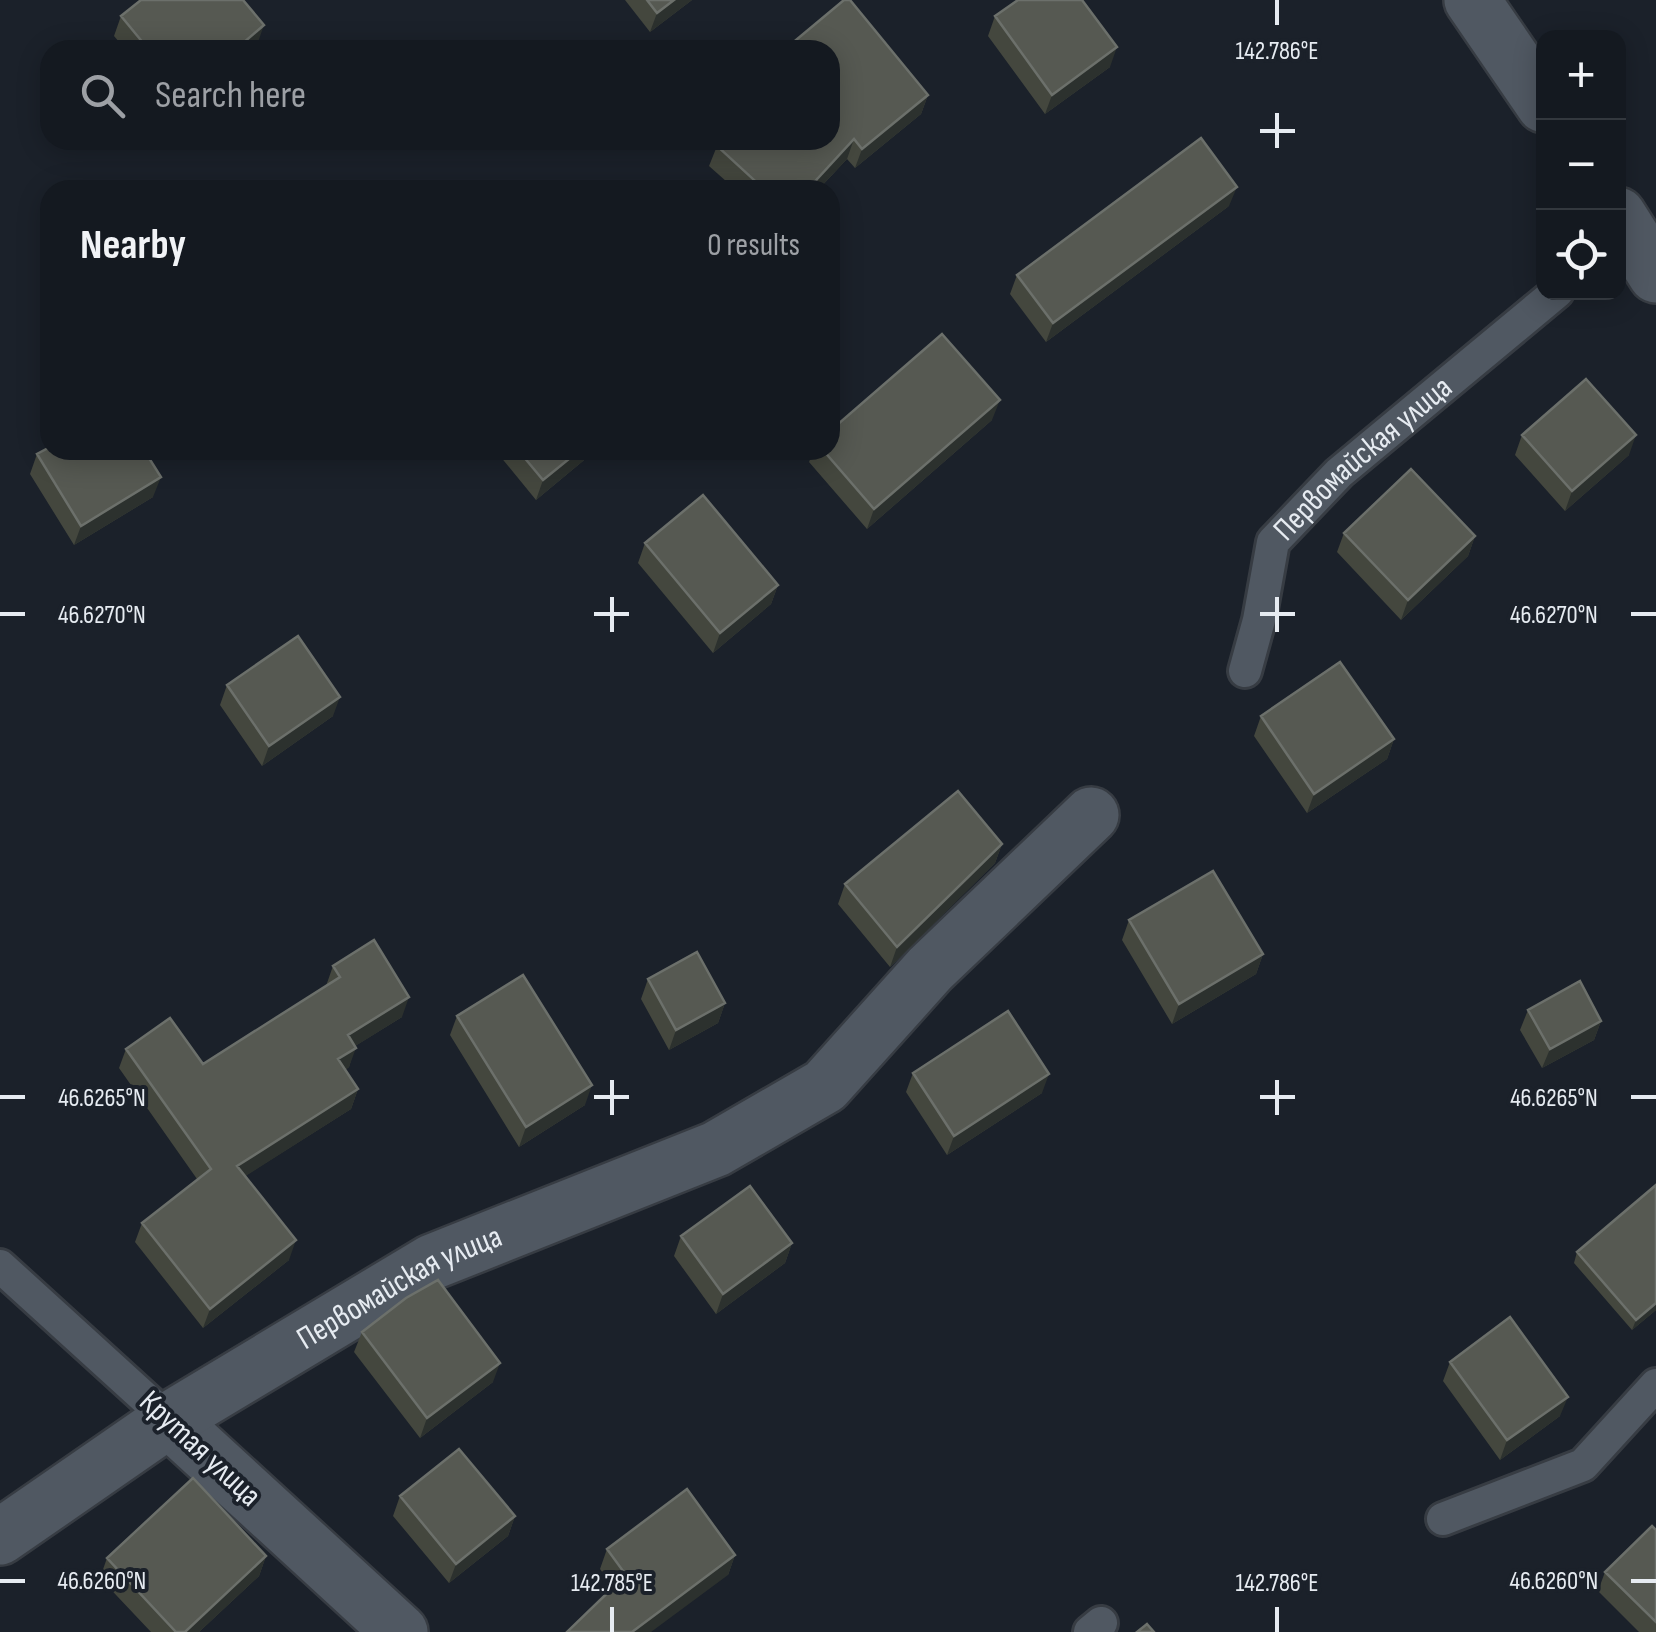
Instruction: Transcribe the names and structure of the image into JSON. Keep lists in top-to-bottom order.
{
  "streets": {
    "street": ["Первомайская улица", "Крутая улица"]
  },
  "crossings": [
    ["Первомайская улица", "Крутая улица"]
  ],
  "page": {
    "map_buttons": ["+", "−"],
    "search": "Search here",
    "heading": ["Nearby", "0 results"]
  },
  "coordinates": [
    "142.786°E",
    "46.6270°N",
    "46.6265°N",
    "46.6260°N",
    "142.785°E"
  ]
}
